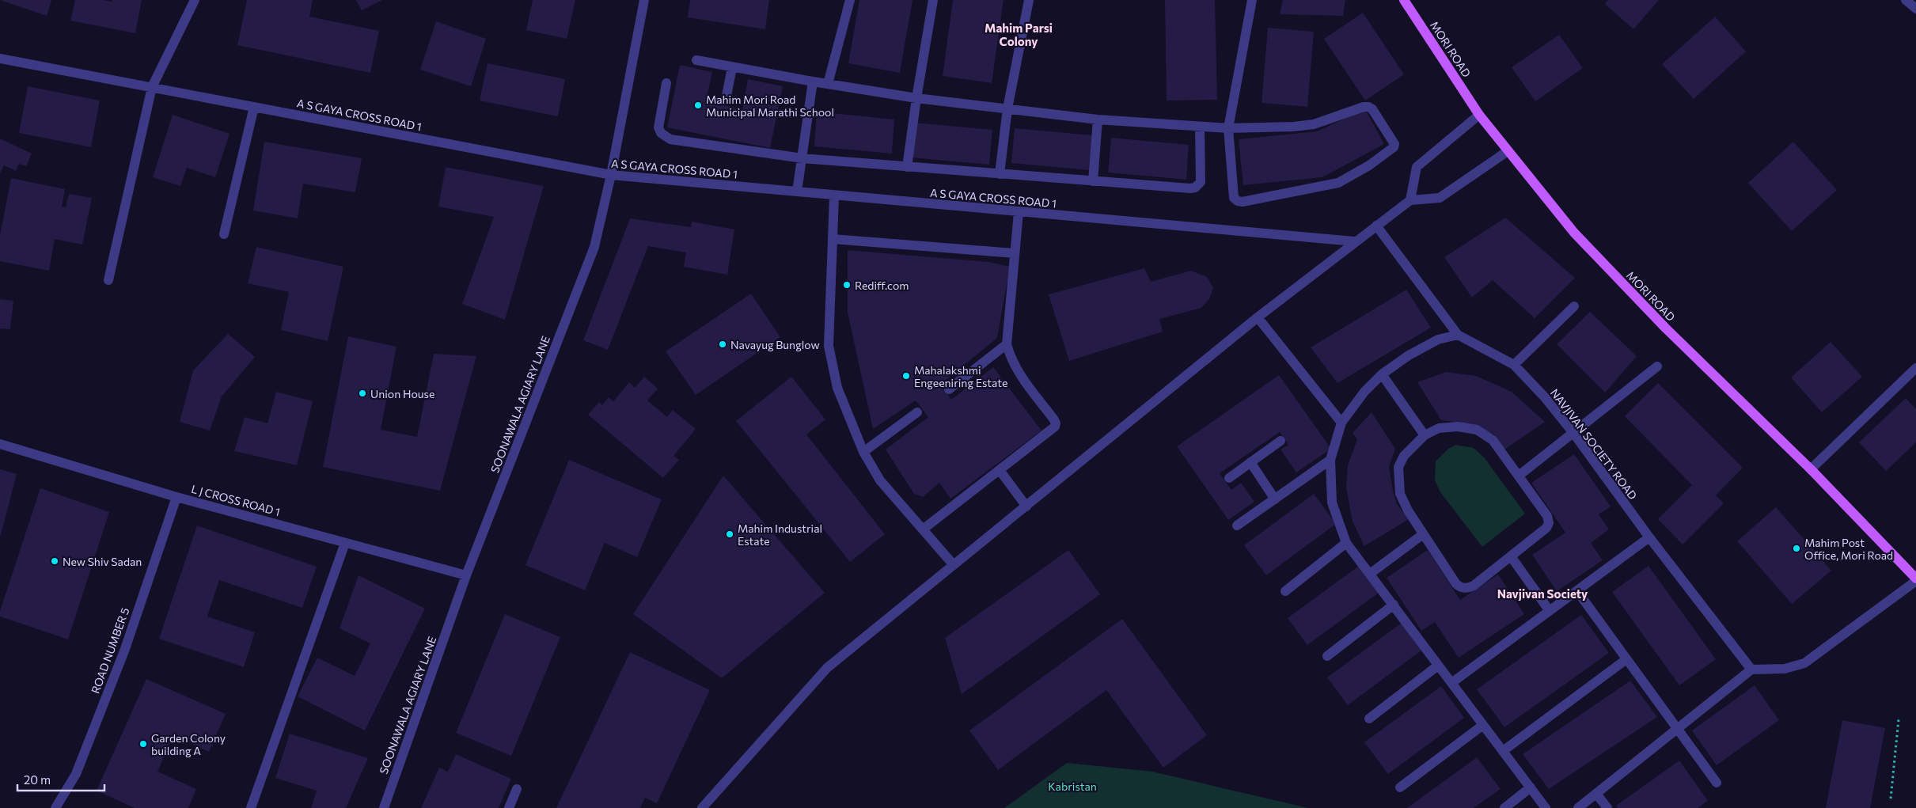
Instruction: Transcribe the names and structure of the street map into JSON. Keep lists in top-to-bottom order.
{
  "streets": {
    "main road": ["MORI ROAD"],
    "street": [
      "A S GAYA CROSS ROAD 1",
      "SOONAWALA AGIARY LANE",
      "NAVJIVAN SOCIETY ROAD",
      "L J CROSS ROAD 1",
      "ROAD NUMBER 5"
    ]
  },
  "crossings": [
    ["A S GAYA CROSS ROAD 1", "SOONAWALA AGIARY LANE"],
    ["SOONAWALA AGIARY LANE", "L J CROSS ROAD 1"],
    ["L J CROSS ROAD 1", "ROAD NUMBER 5"]
  ],
  "districts": ["Mahim Parsi Colony", "Navjivan Society"],
  "parks": ["Kabristan"],
  "places": [
    "Mahim Mori Road Municipal Marathi School",
    "Rediff.com",
    "Navayug Bunglow",
    "Mahalakshmi Engeeniring Estate",
    "Union House",
    "Mahim Industrial Estate",
    "Mahim Post Office, Mori Road",
    "New Shiv Sadan",
    "Garden Colony building A"
  ],
  "scale_bar": "20 m"
}
